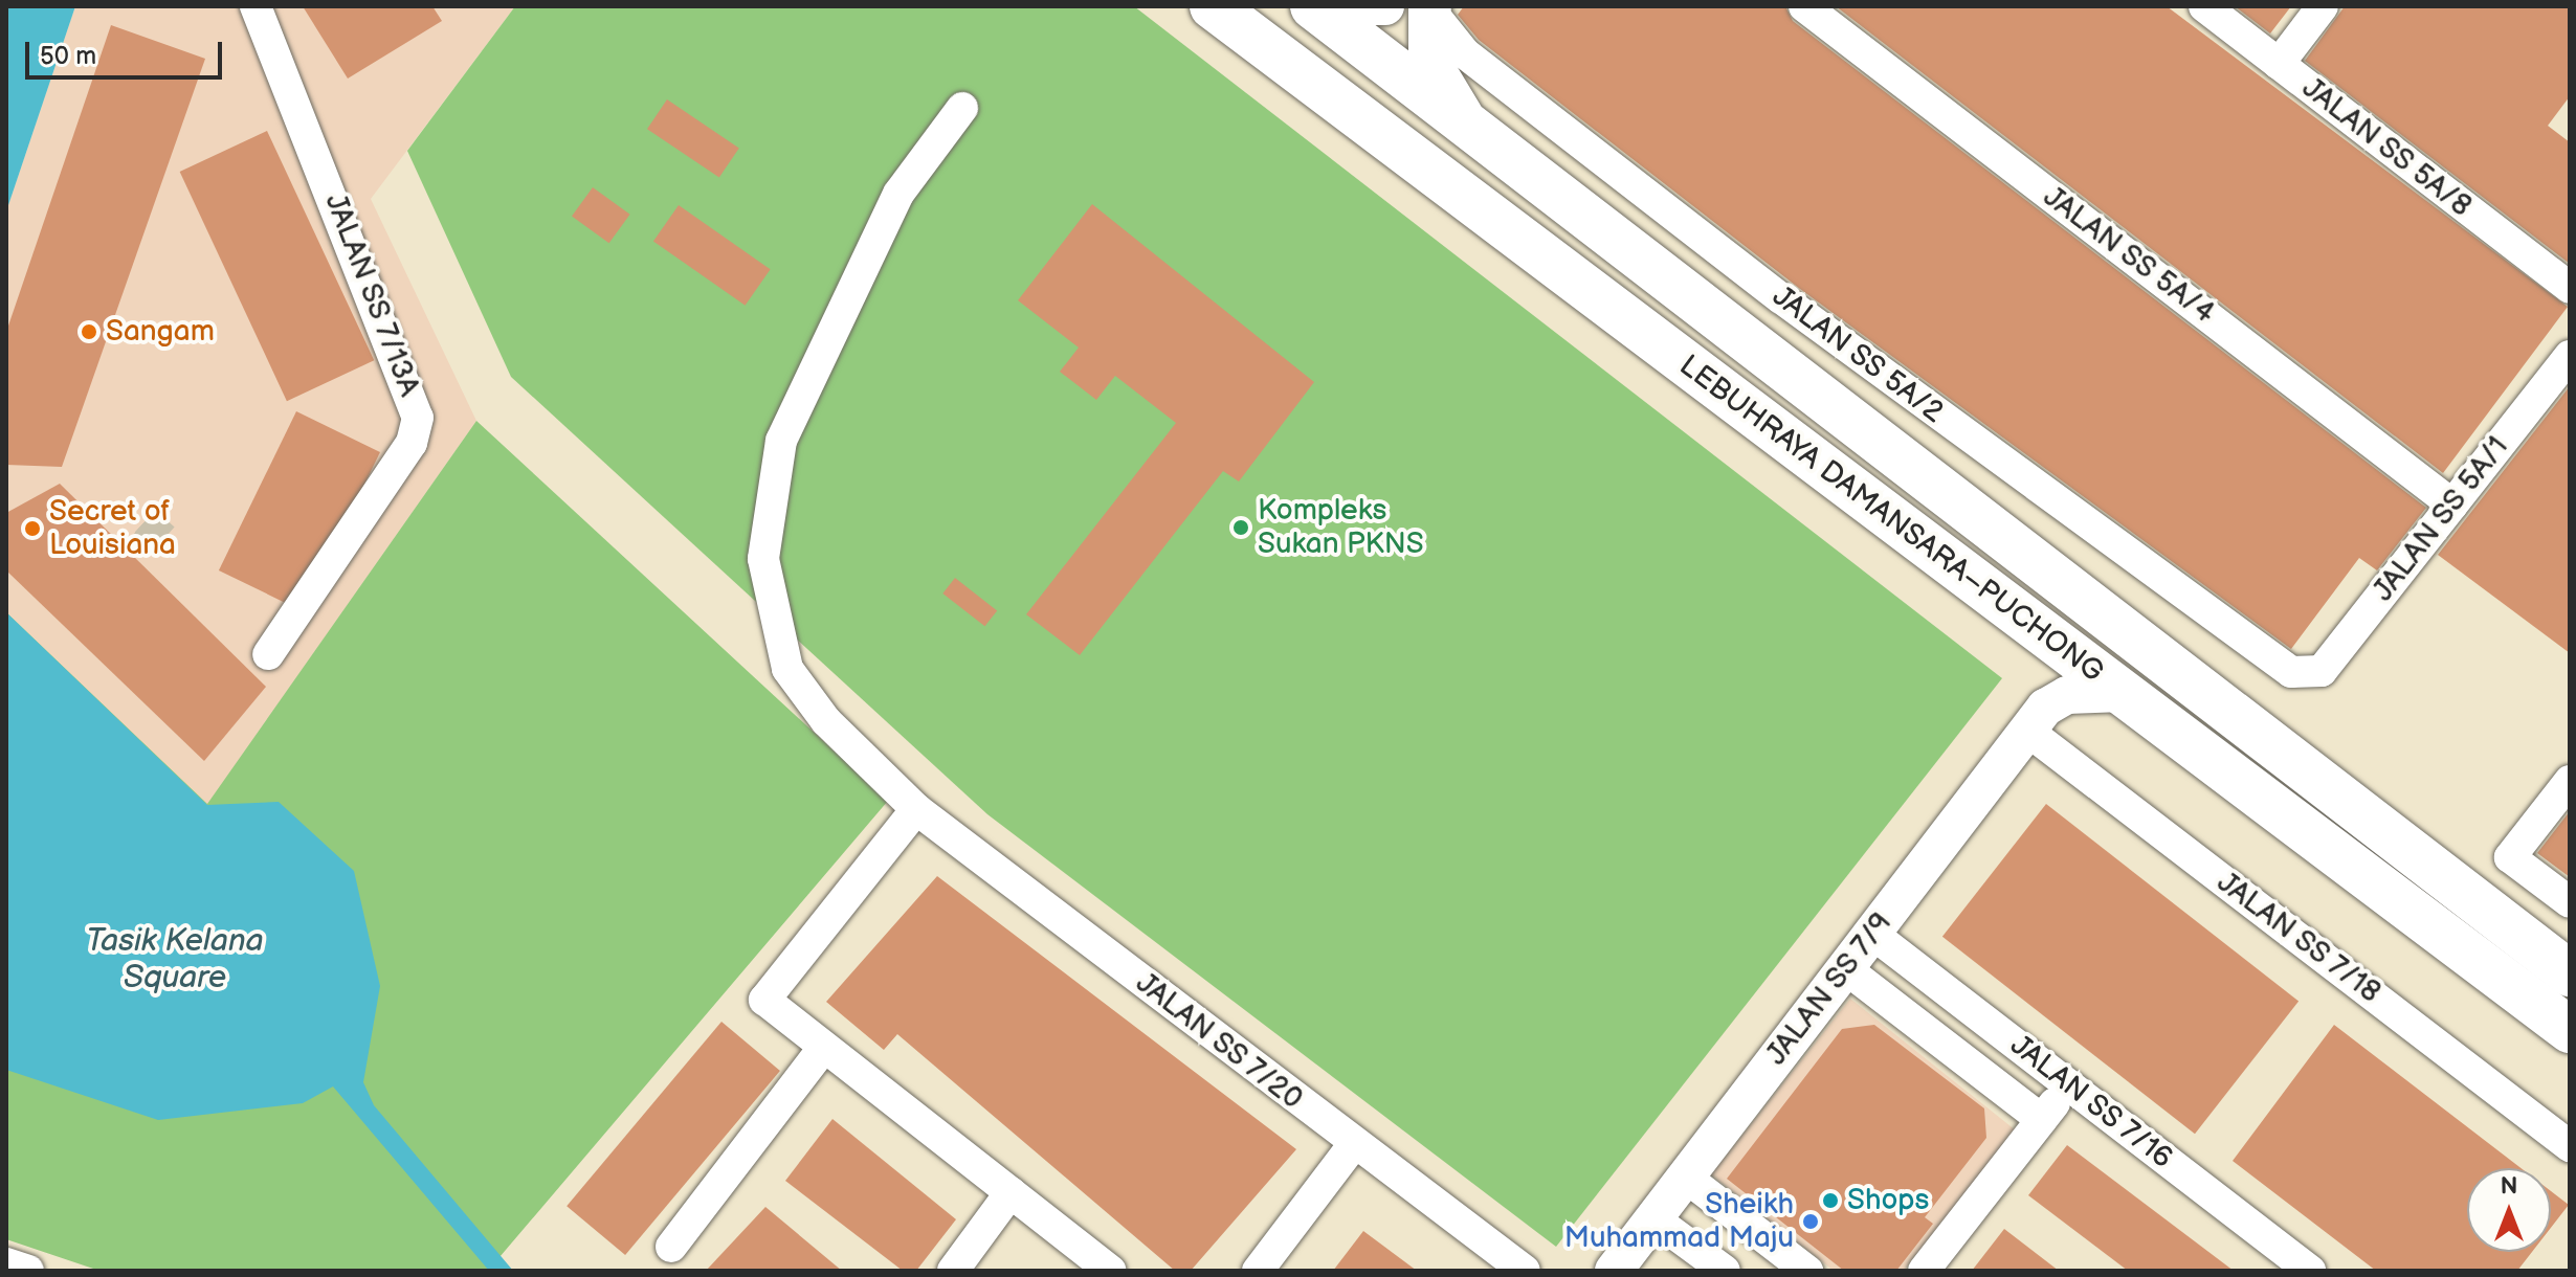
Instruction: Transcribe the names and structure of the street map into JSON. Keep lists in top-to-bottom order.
{
  "streets": {
    "highway": ["LEBUHRAYA DAMANSARA–PUCHONG"],
    "street": [
      "JALAN SS 5A/8",
      "JALAN SS 5A/4",
      "JALAN SS 7/13A",
      "JALAN SS 5A/2",
      "JALAN SS 5A/1",
      "JALAN SS 7/18",
      "JALAN SS 7/9",
      "JALAN SS 7/20",
      "JALAN SS 7/16"
    ]
  },
  "crossings": [
    ["JALAN SS 5A/4", "JALAN SS 5A/1"],
    ["JALAN SS 5A/2", "JALAN SS 5A/1"],
    ["JALAN SS 7/18", "JALAN SS 7/9"],
    ["JALAN SS 7/9", "JALAN SS 7/16"]
  ],
  "water": ["Tasik Kelana Square"],
  "places": [
    "Sangam",
    "Kompleks Sukan PKNS",
    "Secret of Louisiana",
    "Shops",
    "Sheikh Muhammad Maju"
  ],
  "scale_bar": "50 m",
  "north": "top"
}
